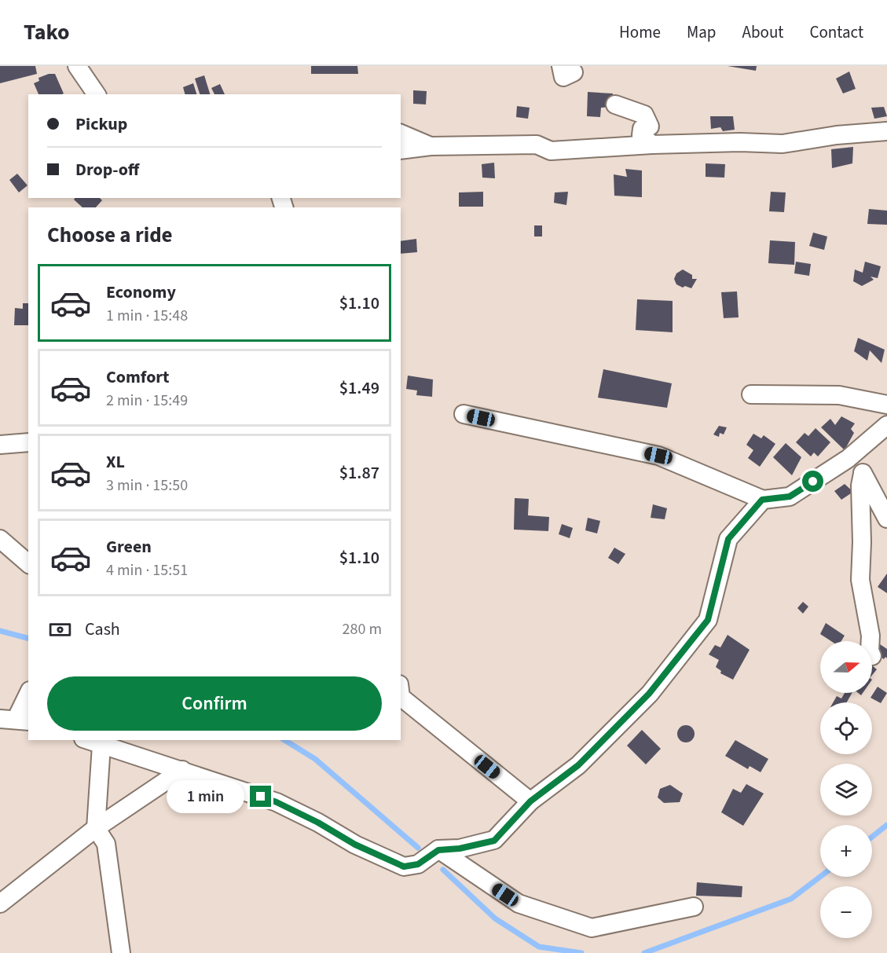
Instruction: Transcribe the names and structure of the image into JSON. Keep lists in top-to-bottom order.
{
  "north": "right",
  "page": {
    "header": "Tako",
    "nav": [
      "Home",
      "Map",
      "About",
      "Contact"
    ],
    "banner": ["Pickup", "Drop-off"],
    "heading": "Choose a ride",
    "list": [
      {
        "name": "Economy",
        "note": "1 min · 15:48",
        "value": "$1.10"
      },
      {
        "name": "Comfort",
        "note": "2 min · 15:49",
        "value": "$1.49"
      },
      {
        "name": "XL",
        "note": "3 min · 15:50",
        "value": "$1.87"
      },
      {
        "name": "Green",
        "note": "4 min · 15:51",
        "value": "$1.10"
      }
    ],
    "pay": ["Cash", "280 m"],
    "map_buttons": ["+", "−"],
    "buttons": "Confirm",
    "bubble": "1 min"
  }
}
